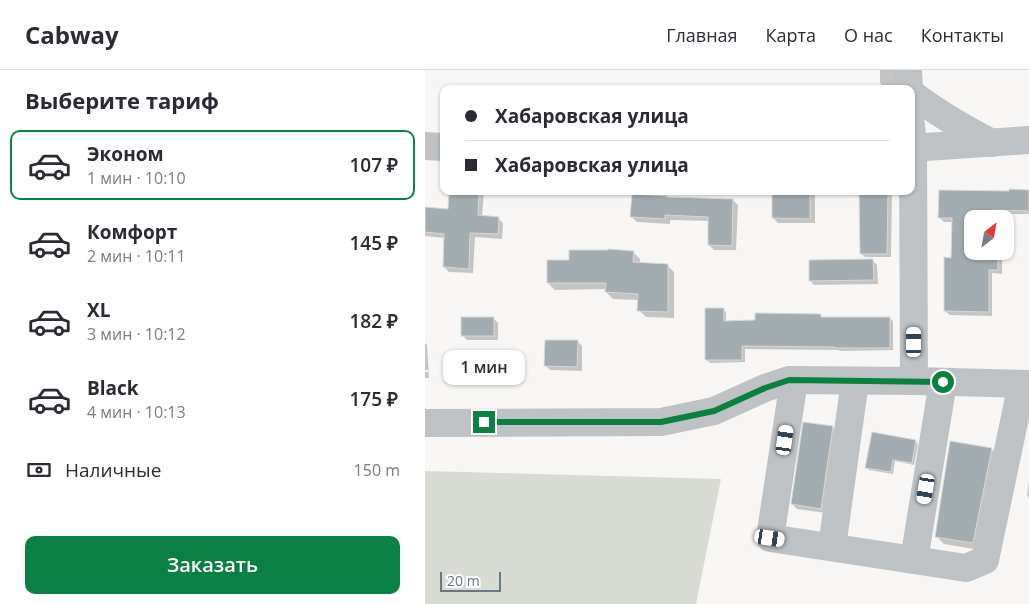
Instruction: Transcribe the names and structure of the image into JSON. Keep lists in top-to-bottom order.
{
  "scale_bar": "20 m",
  "north": "top right",
  "page": {
    "header": "Cabway",
    "nav": [
      "Главная",
      "Карта",
      "О нас",
      "Контакты"
    ],
    "heading": "Выберите тариф",
    "banner": ["Хабаровская улица", "Хабаровская улица"],
    "list": [
      {
        "name": "Эконом",
        "note": "1 мин · 10:10",
        "value": "107 ₽"
      },
      {
        "name": "Комфорт",
        "note": "2 мин · 10:11",
        "value": "145 ₽"
      },
      {
        "name": "XL",
        "note": "3 мин · 10:12",
        "value": "182 ₽"
      },
      {
        "name": "Black",
        "note": "4 мин · 10:13",
        "value": "175 ₽"
      }
    ],
    "bubble": "1 мин",
    "pay": ["Наличные", "150 m"],
    "buttons": "Заказать",
    "scale": "20 m"
  }
}
